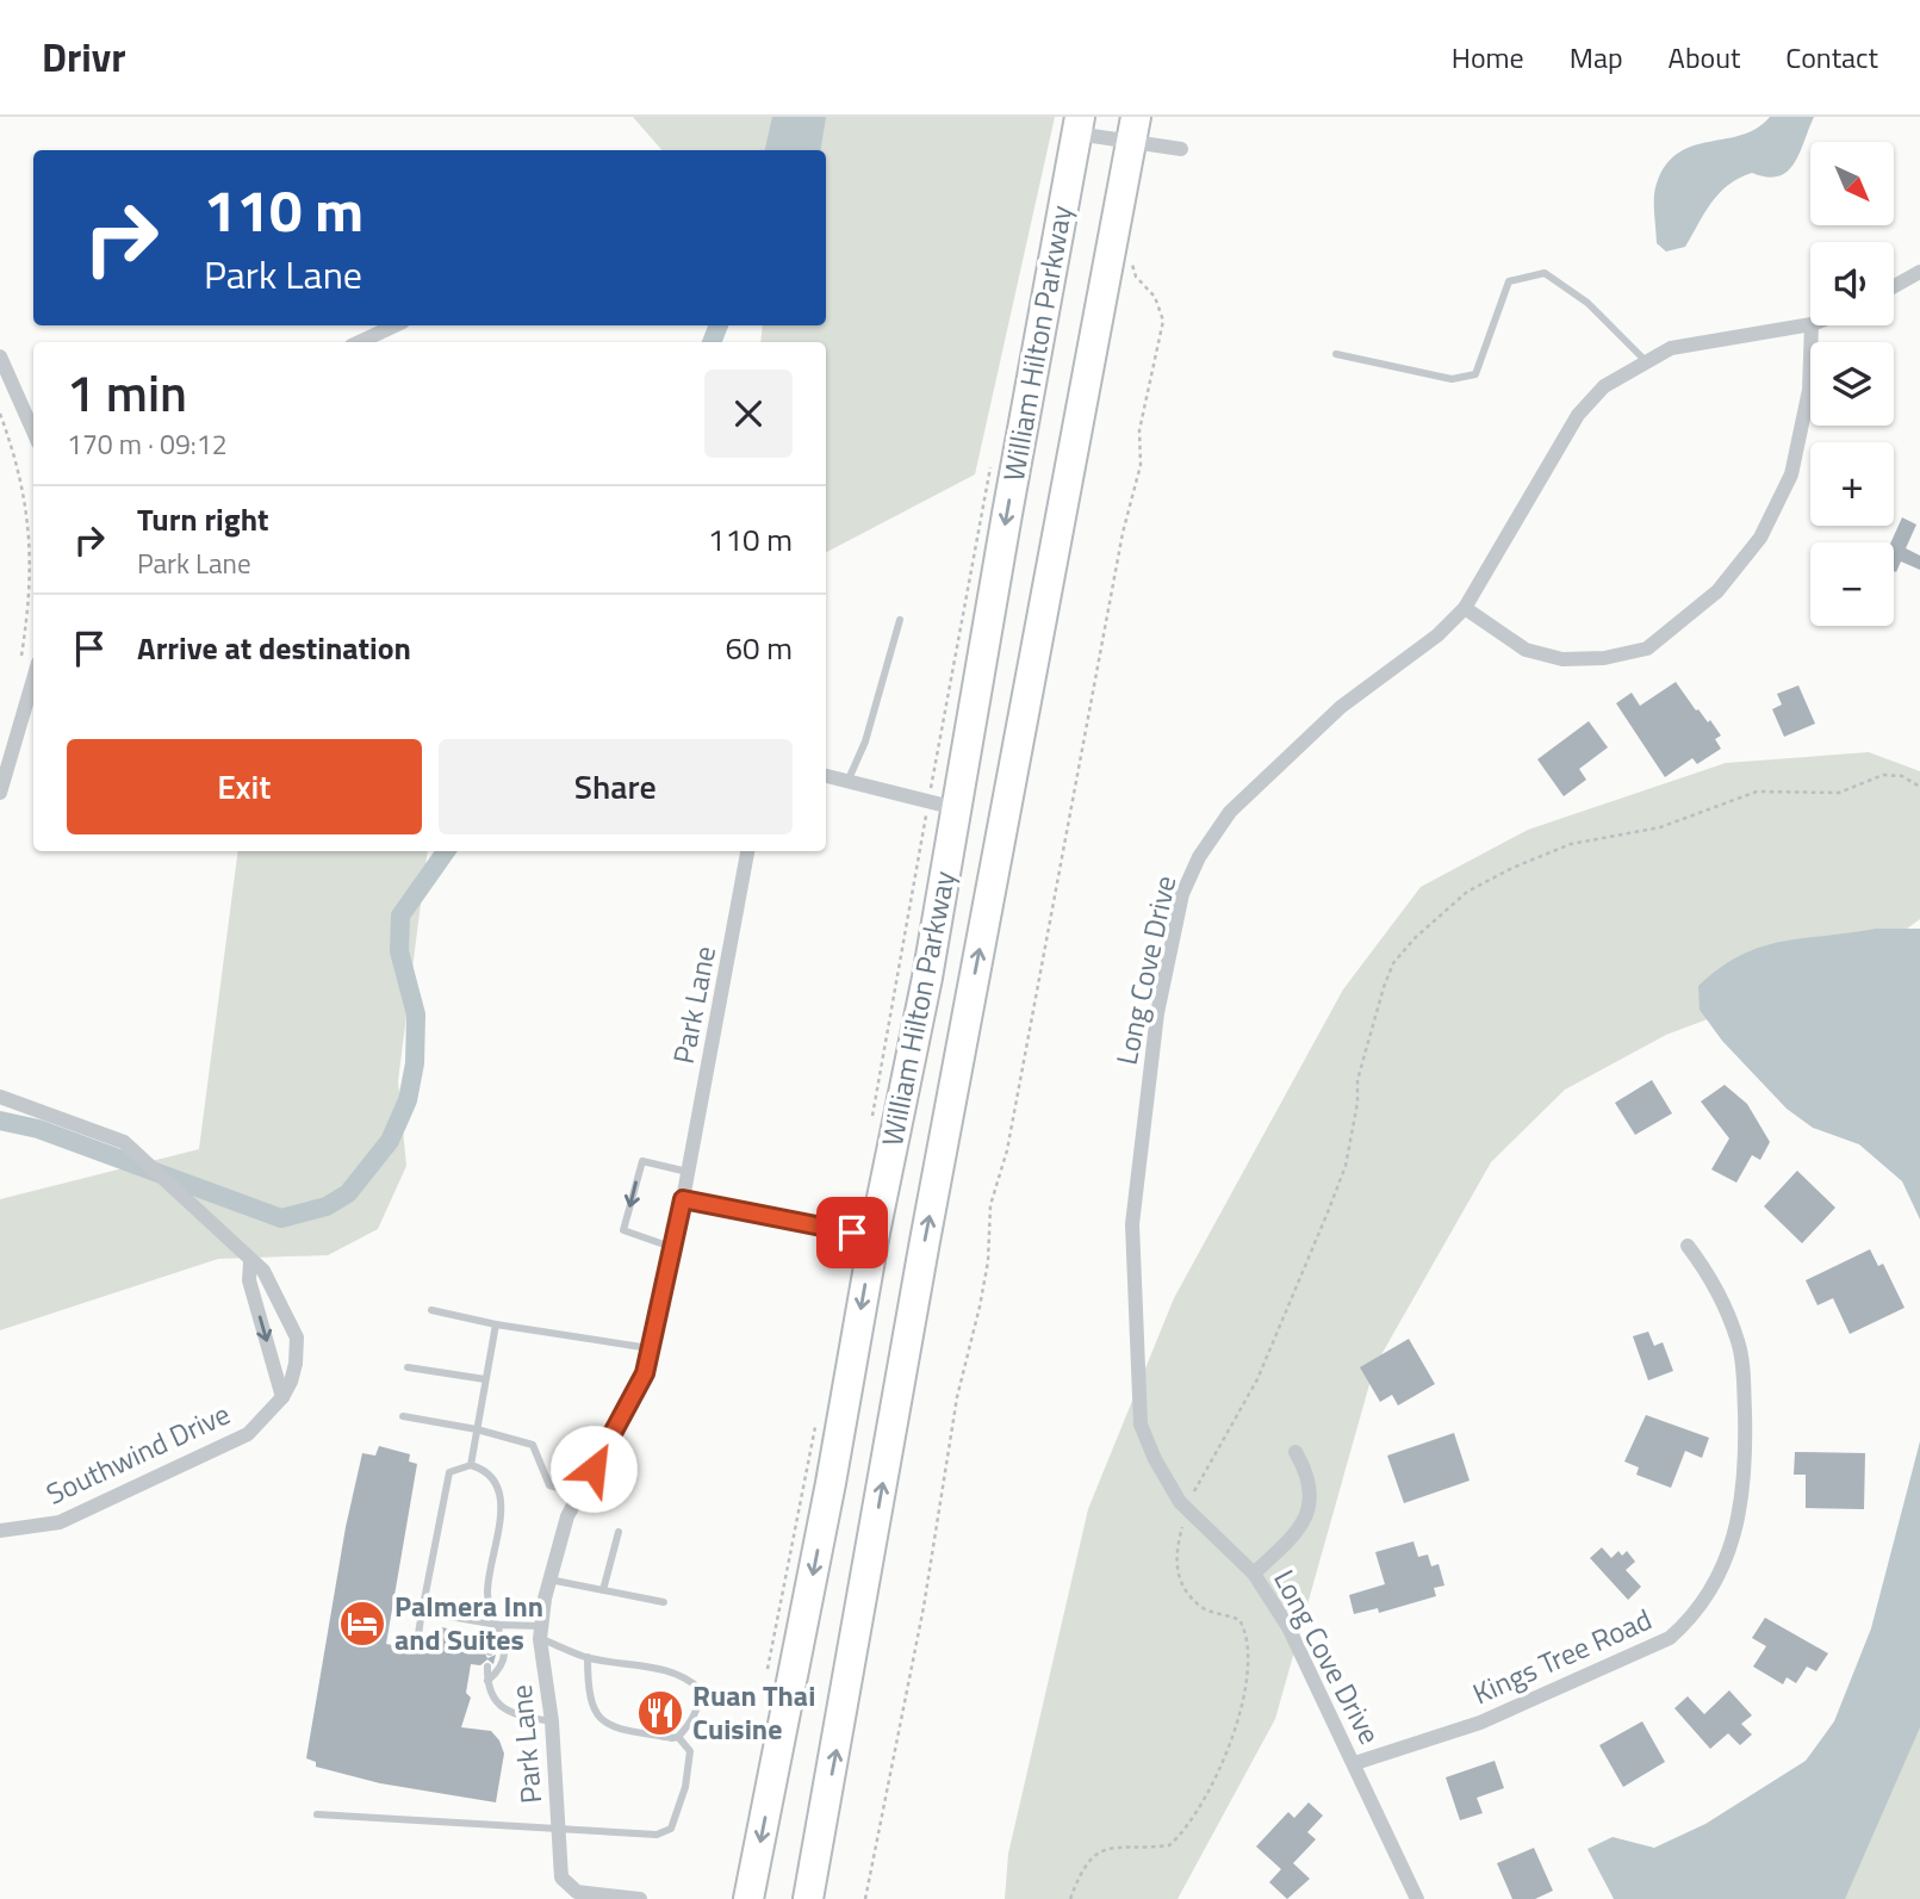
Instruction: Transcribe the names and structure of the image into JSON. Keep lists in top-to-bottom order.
{
  "streets": {
    "highway": ["William Hilton Parkway"],
    "street": [
      "Long Cove Drive",
      "Park Lane",
      "Southwind Drive",
      "Kings Tree Road"
    ]
  },
  "crossings": [
    ["Long Cove Drive", "Kings Tree Road"]
  ],
  "places": {
    "hotel": ["Palmera Inn and Suites"],
    "restaurant": ["Ruan Thai Cuisine"]
  },
  "north": "bottom right",
  "page": {
    "header": "Drivr",
    "nav": [
      "Home",
      "Map",
      "About",
      "Contact"
    ],
    "map_buttons": ["+", "−"],
    "turn": ["110 m", "Park Lane"],
    "heading": ["1 min", "170 m · 09:12"],
    "list": [
      {
        "name": "Turn right",
        "note": "Park Lane",
        "value": "110 m"
      },
      {
        "name": "Arrive at destination",
        "value": "60 m"
      }
    ],
    "buttons": ["Exit", "Share"]
  }
}
